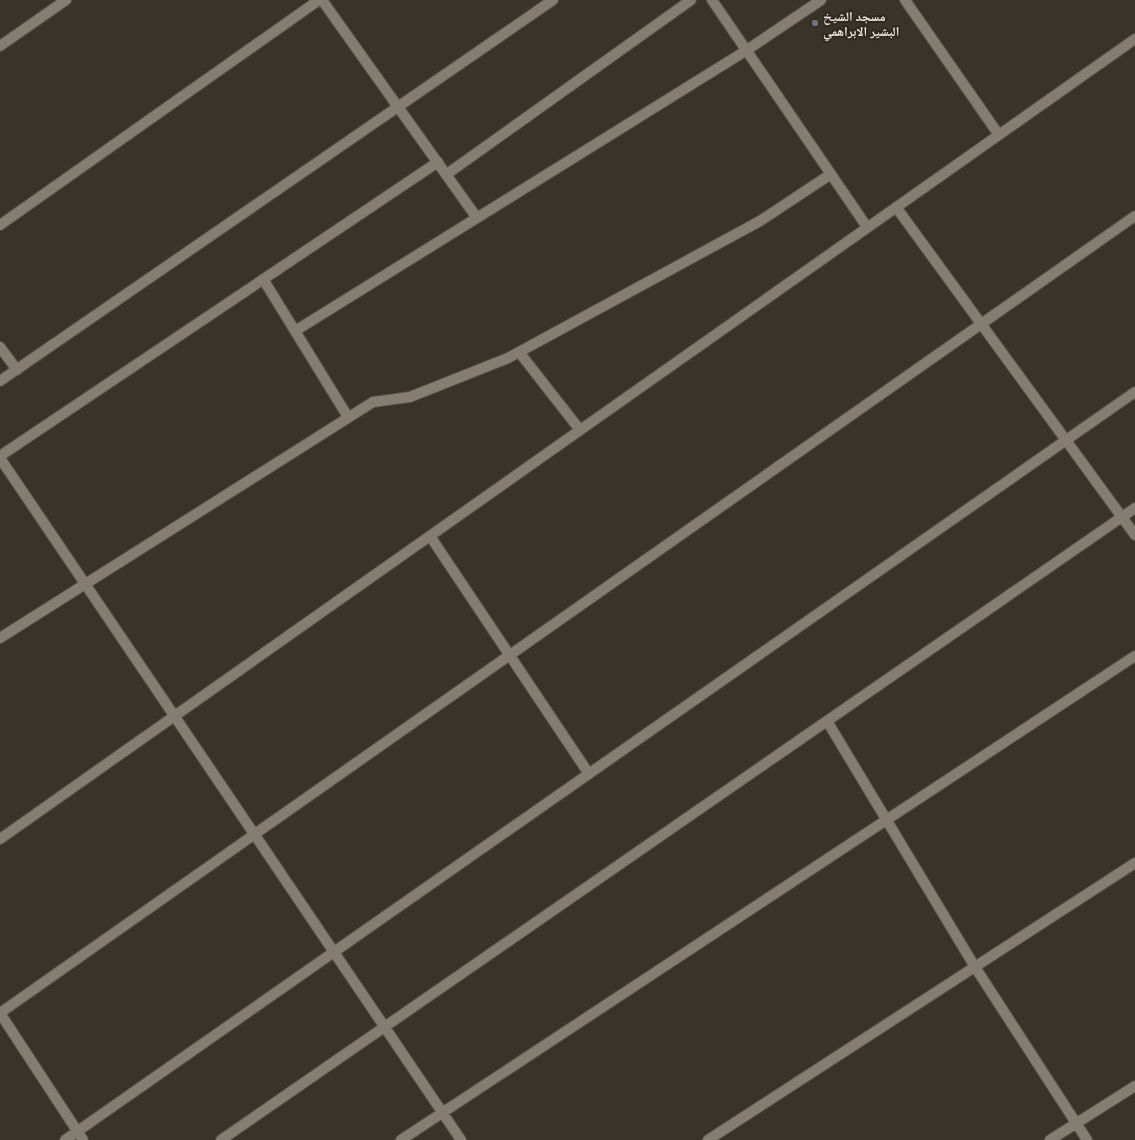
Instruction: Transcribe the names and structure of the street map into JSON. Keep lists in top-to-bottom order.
{
  "places": ["مسجد الشيخ البشير الابراهمي"]
}
